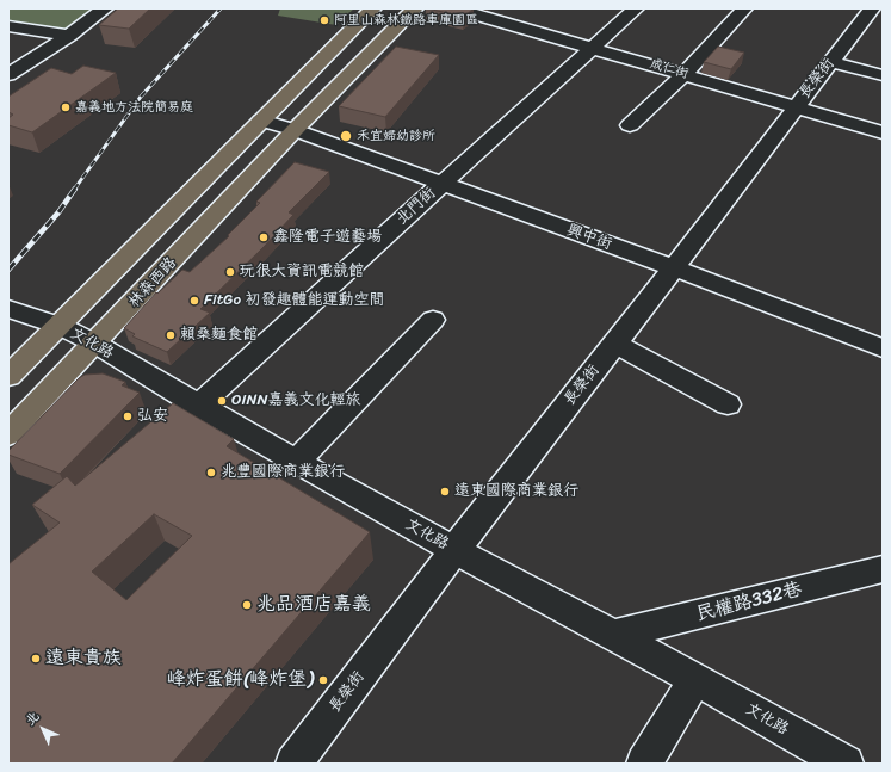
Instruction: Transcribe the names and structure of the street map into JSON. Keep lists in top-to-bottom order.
{
  "streets": {
    "main road": ["林森西路"],
    "street": [
      "成仁街",
      "長榮街",
      "北門街",
      "興中街",
      "文化路",
      "民權路332巷"
    ]
  },
  "crossings": [
    ["成仁街", "長榮街"],
    ["成仁街", "北門街"],
    ["長榮街", "興中街"],
    ["長榮街", "文化路"],
    ["北門街", "興中街"],
    ["北門街", "文化路"],
    ["興中街", "林森西路"],
    ["林森西路", "文化路"],
    ["文化路", "民權路332巷"]
  ],
  "places": [
    "阿里山森林鐵路車庫園區",
    "嘉義地方法院簡易庭",
    "禾宜婦幼診所",
    "鑫隆電子遊藝場",
    "玩很大資訊電競館",
    "FitGo 初發趣體能運動空間",
    "賴桑麵食館",
    "OINN嘉義文化輕旅",
    "弘安",
    "兆豐國際商業銀行",
    "遠東國際商業銀行",
    "兆品酒店嘉義",
    "遠東貴族",
    "峰炸蛋餅(峰炸堡)"
  ],
  "north": "top left"
}
